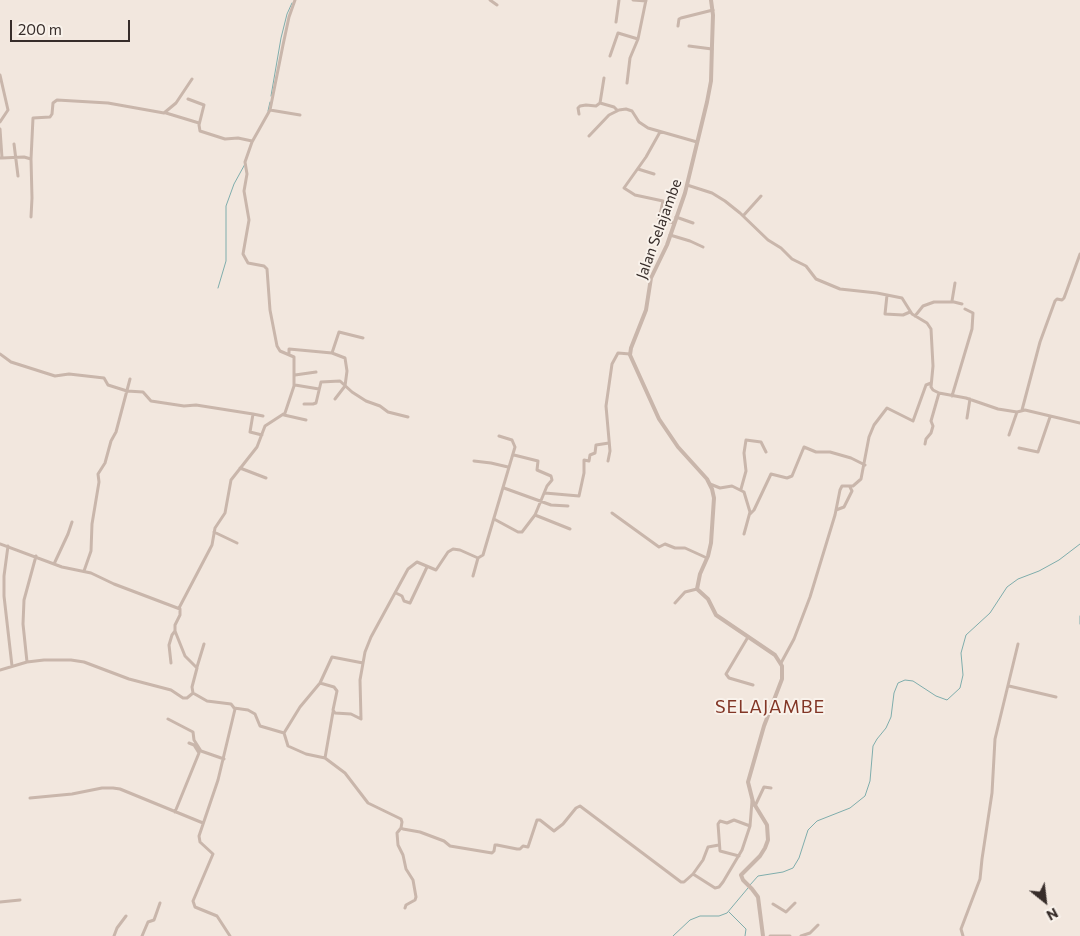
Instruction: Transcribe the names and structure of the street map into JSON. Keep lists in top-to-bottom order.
{
  "streets": {
    "street": ["Jalan Selajambe"]
  },
  "districts": ["SELAJAMBE"],
  "scale_bar": "200 m",
  "north": "bottom right"
}
